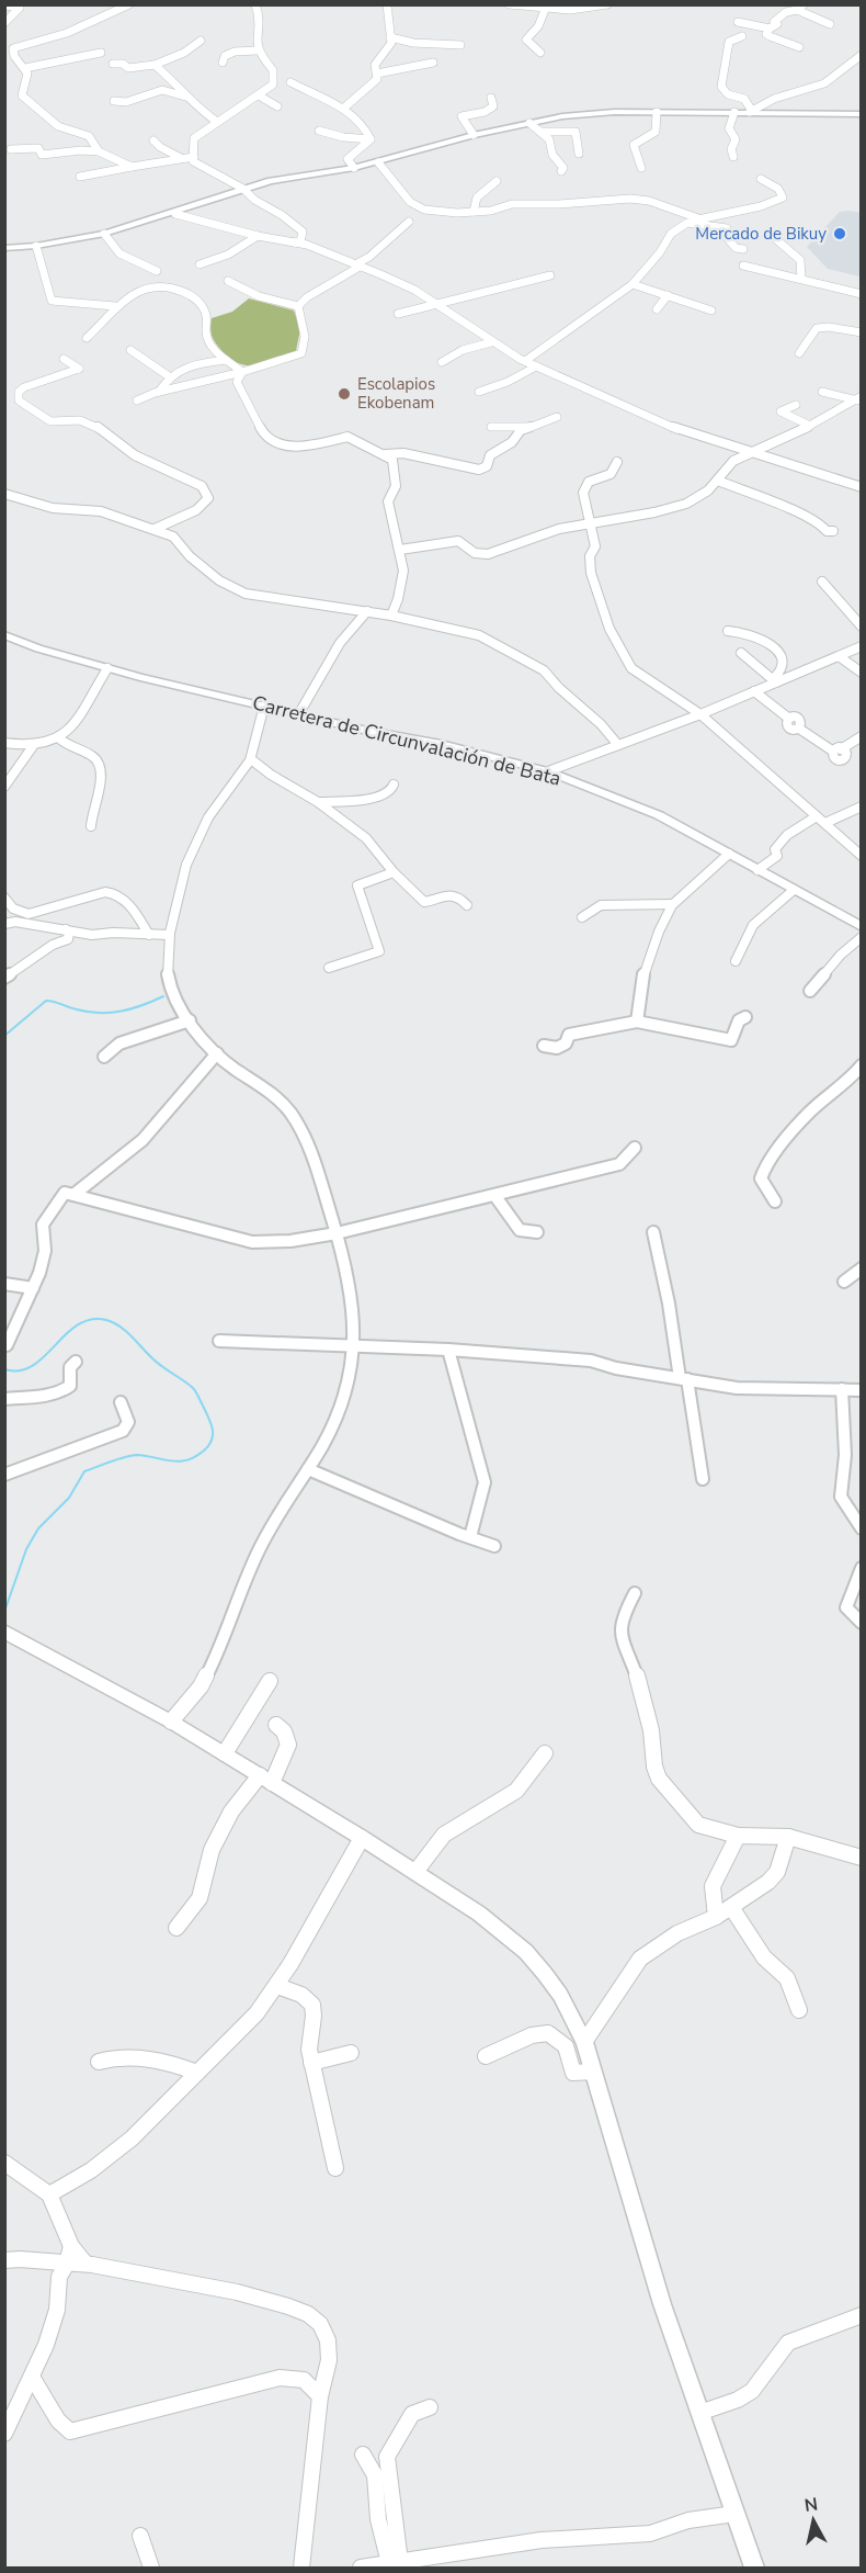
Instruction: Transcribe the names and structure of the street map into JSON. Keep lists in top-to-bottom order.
{
  "streets": {
    "main road": ["Carretera de Circunvalación de Bata"]
  },
  "places": ["Mercado de Bikuy", "Escolapios Ekobenam"],
  "north": "top"
}
